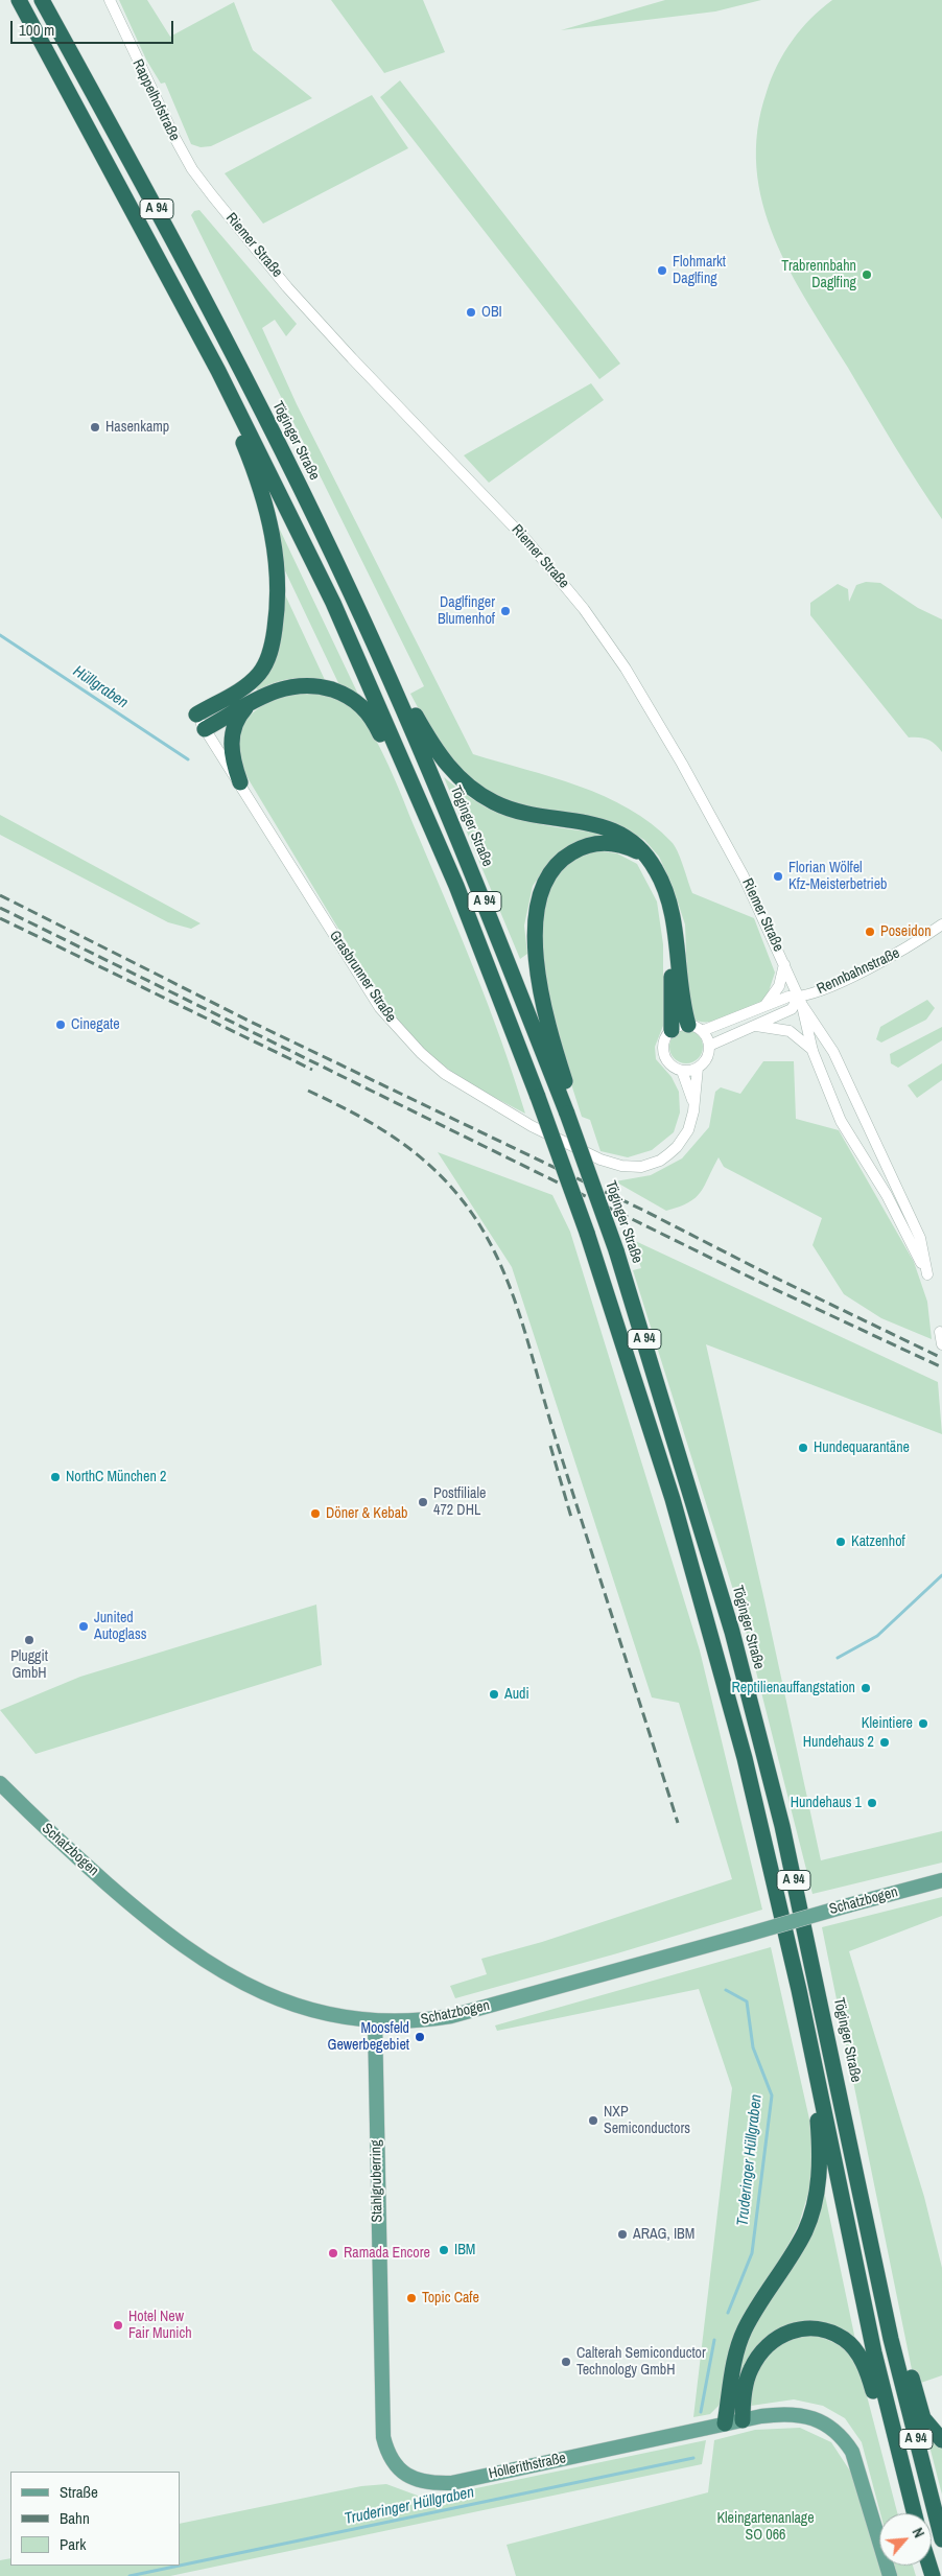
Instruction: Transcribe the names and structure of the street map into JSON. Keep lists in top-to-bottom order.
{
  "streets": {
    "highway": ["A 94", "Töginger Straße"],
    "main road": ["Schatzbogen", "Stahlgruberring", "Hollerithstraße"],
    "street": [
      "Rappelhofstraße",
      "Riemer Straße",
      "Rennbahnstraße",
      "Grasbrunner Straße"
    ]
  },
  "crossings": [
    ["Rappelhofstraße", "Riemer Straße"],
    ["Riemer Straße", "Rennbahnstraße"],
    ["Rennbahnstraße", "Grasbrunner Straße"],
    ["Schatzbogen", "Stahlgruberring"],
    ["Stahlgruberring", "Hollerithstraße"]
  ],
  "water": ["Hüllgraben", "Truderinger Hüllgraben"],
  "parks": ["Kleingartenanlage SO 066"],
  "places": [
    "Flohmarkt Daglfing",
    "Trabrennbahn Daglfing",
    "OBI",
    "Hasenkamp",
    "Daglfinger Blumenhof",
    "Florian Wölfel Kfz-Meisterbetrieb",
    "Poseidon",
    "Cinegate",
    "Hundequarantäne",
    "NorthC München 2",
    "Postfiliale 472 DHL",
    "Döner & Kebab",
    "Katzenhof",
    "Junited Autoglass",
    "Pluggit GmbH",
    "Reptilienauffangstation",
    "Audi",
    "Kleintiere",
    "Hundehaus 2",
    "Hundehaus 1",
    "Moosfeld Gewerbegebiet",
    "NXP Semiconductors",
    "ARAG, IBM",
    "IBM",
    "Ramada Encore",
    "Topic Cafe",
    "Hotel New Fair Munich",
    "Calterah Semiconductor Technology GmbH"
  ],
  "legend": ["Straße", "Bahn", "Park"],
  "scale_bar": "100 m",
  "north": "top right"
}
